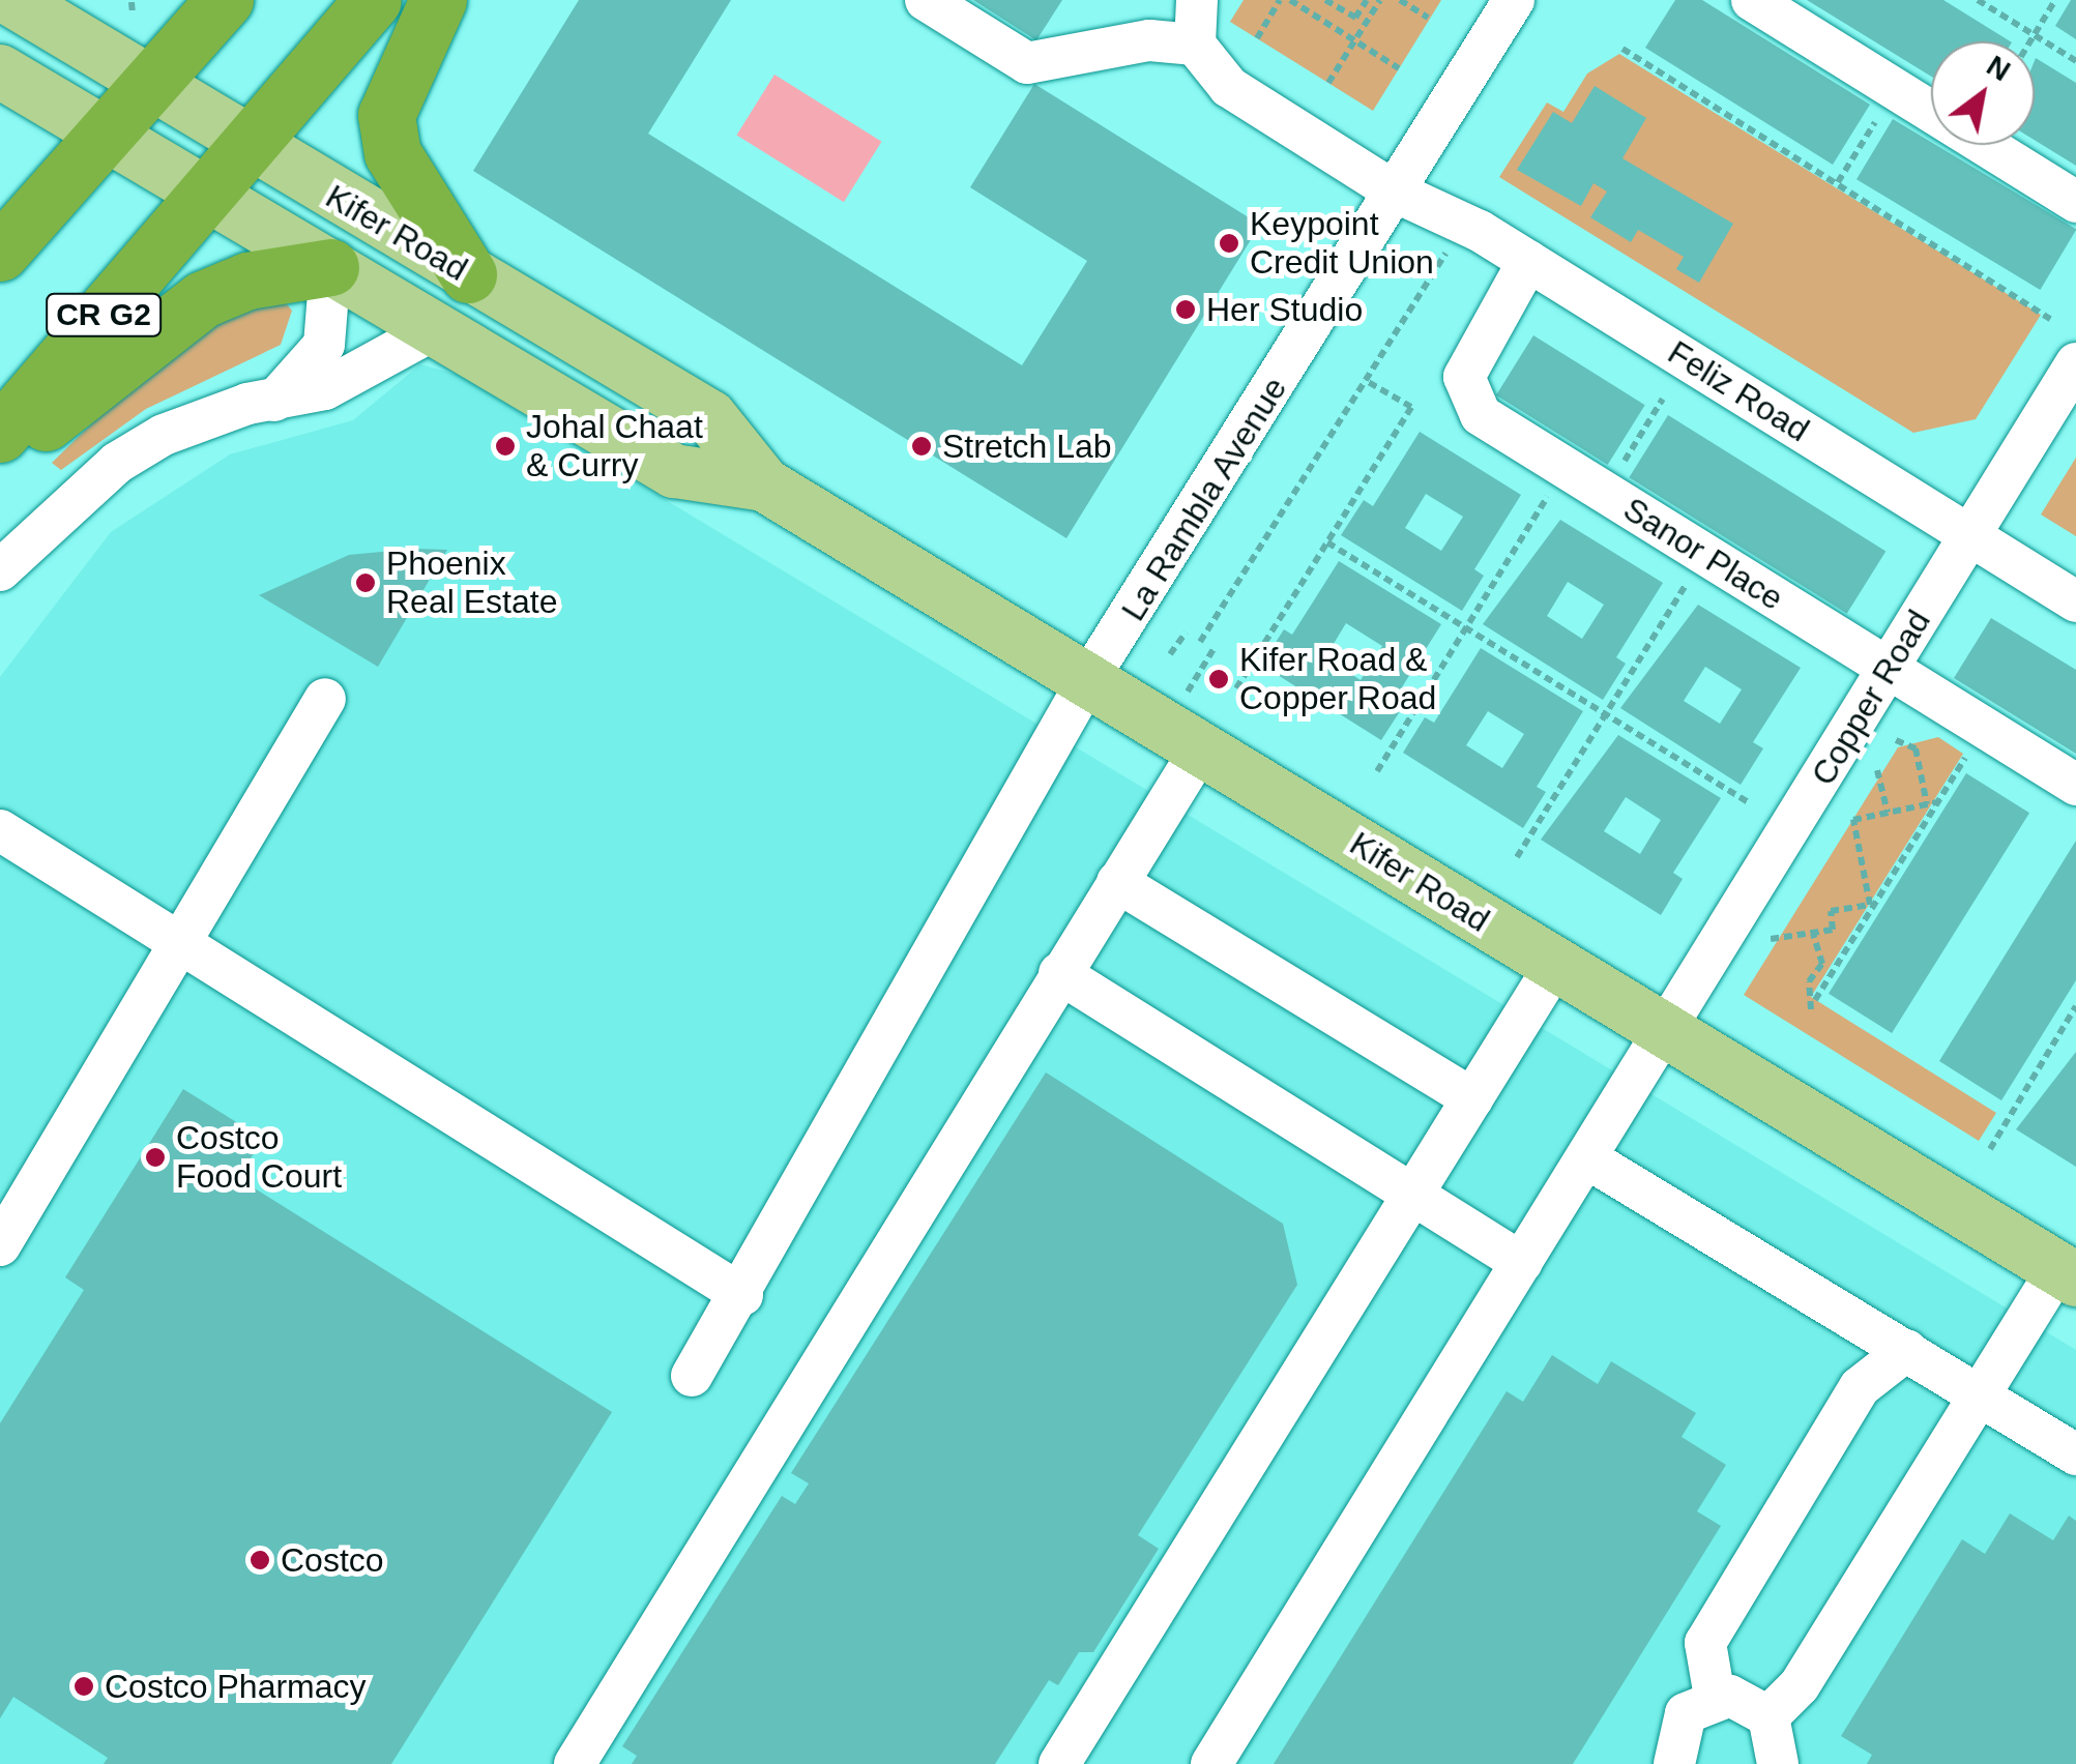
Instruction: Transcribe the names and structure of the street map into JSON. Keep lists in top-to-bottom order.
{
  "streets": {
    "highway": ["CR G2"],
    "main road": ["Kifer Road"],
    "street": [
      "Feliz Road",
      "La Rambla Avenue",
      "Sanor Place",
      "Copper Road"
    ]
  },
  "crossings": [
    ["Kifer Road", "CR G2"],
    ["Kifer Road", "La Rambla Avenue"],
    ["Kifer Road", "Copper Road"],
    ["Feliz Road", "La Rambla Avenue"],
    ["Feliz Road", "Sanor Place"],
    ["Feliz Road", "Copper Road"],
    ["Sanor Place", "Copper Road"]
  ],
  "places": [
    "Keypoint Credit Union",
    "Her Studio",
    "Johal Chaat & Curry",
    "Stretch Lab",
    "Phoenix Real Estate",
    "Kifer Road & Copper Road",
    "Costco Food Court",
    "Costco",
    "Costco Pharmacy"
  ],
  "north": "top right"
}
